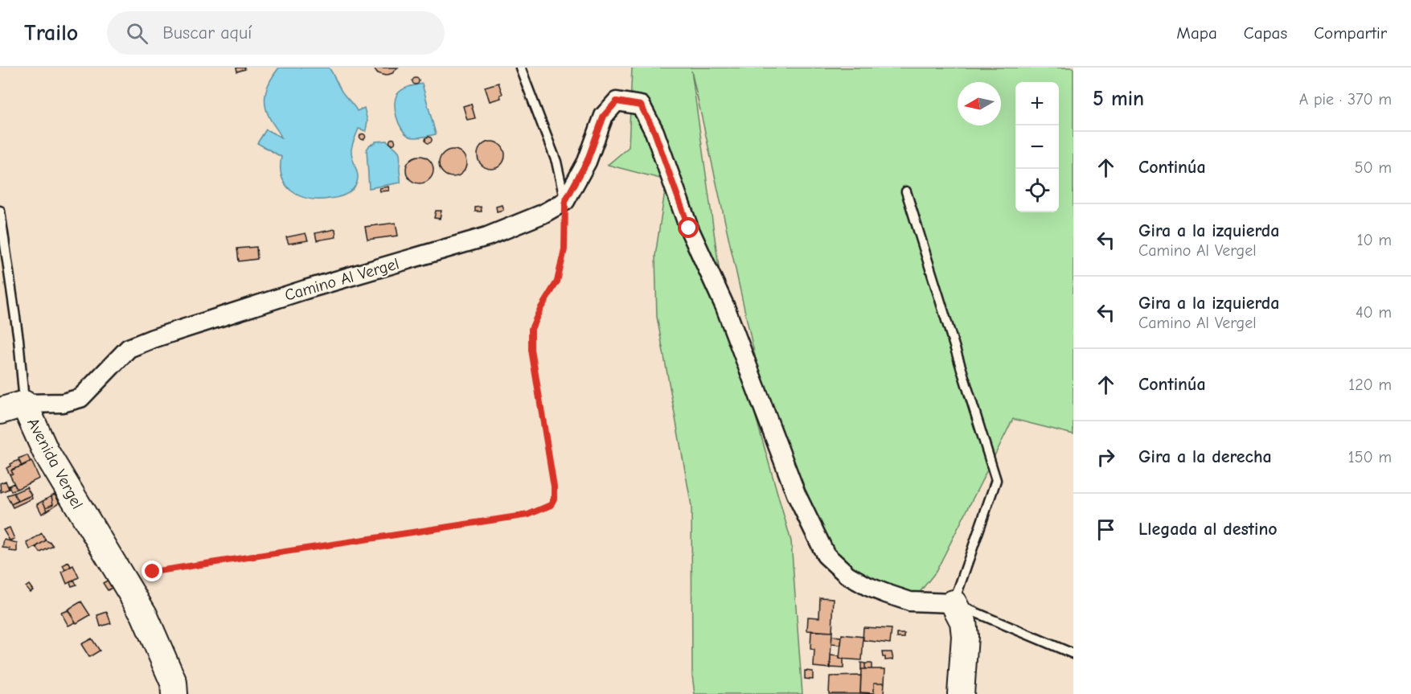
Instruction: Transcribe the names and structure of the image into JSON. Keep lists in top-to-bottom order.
{
  "streets": {
    "street": ["Camino Al Vergel", "Avenida Vergel"]
  },
  "crossings": [
    ["Camino Al Vergel", "Avenida Vergel"]
  ],
  "north": "left",
  "page": {
    "header": "Trailo",
    "search": "Buscar aquí",
    "nav": ["Mapa", "Capas", "Compartir"],
    "heading": ["5 min", "A pie · 370 m"],
    "map_buttons": ["+", "−"],
    "list": [
      ["Continúa", "50 m"],
      ["Gira a la izquierda", "Camino Al Vergel", "10 m"],
      ["Gira a la izquierda", "Camino Al Vergel", "40 m"],
      ["Continúa", "120 m"],
      ["Gira a la derecha", "150 m"],
      "Llegada al destino"
    ]
  }
}
